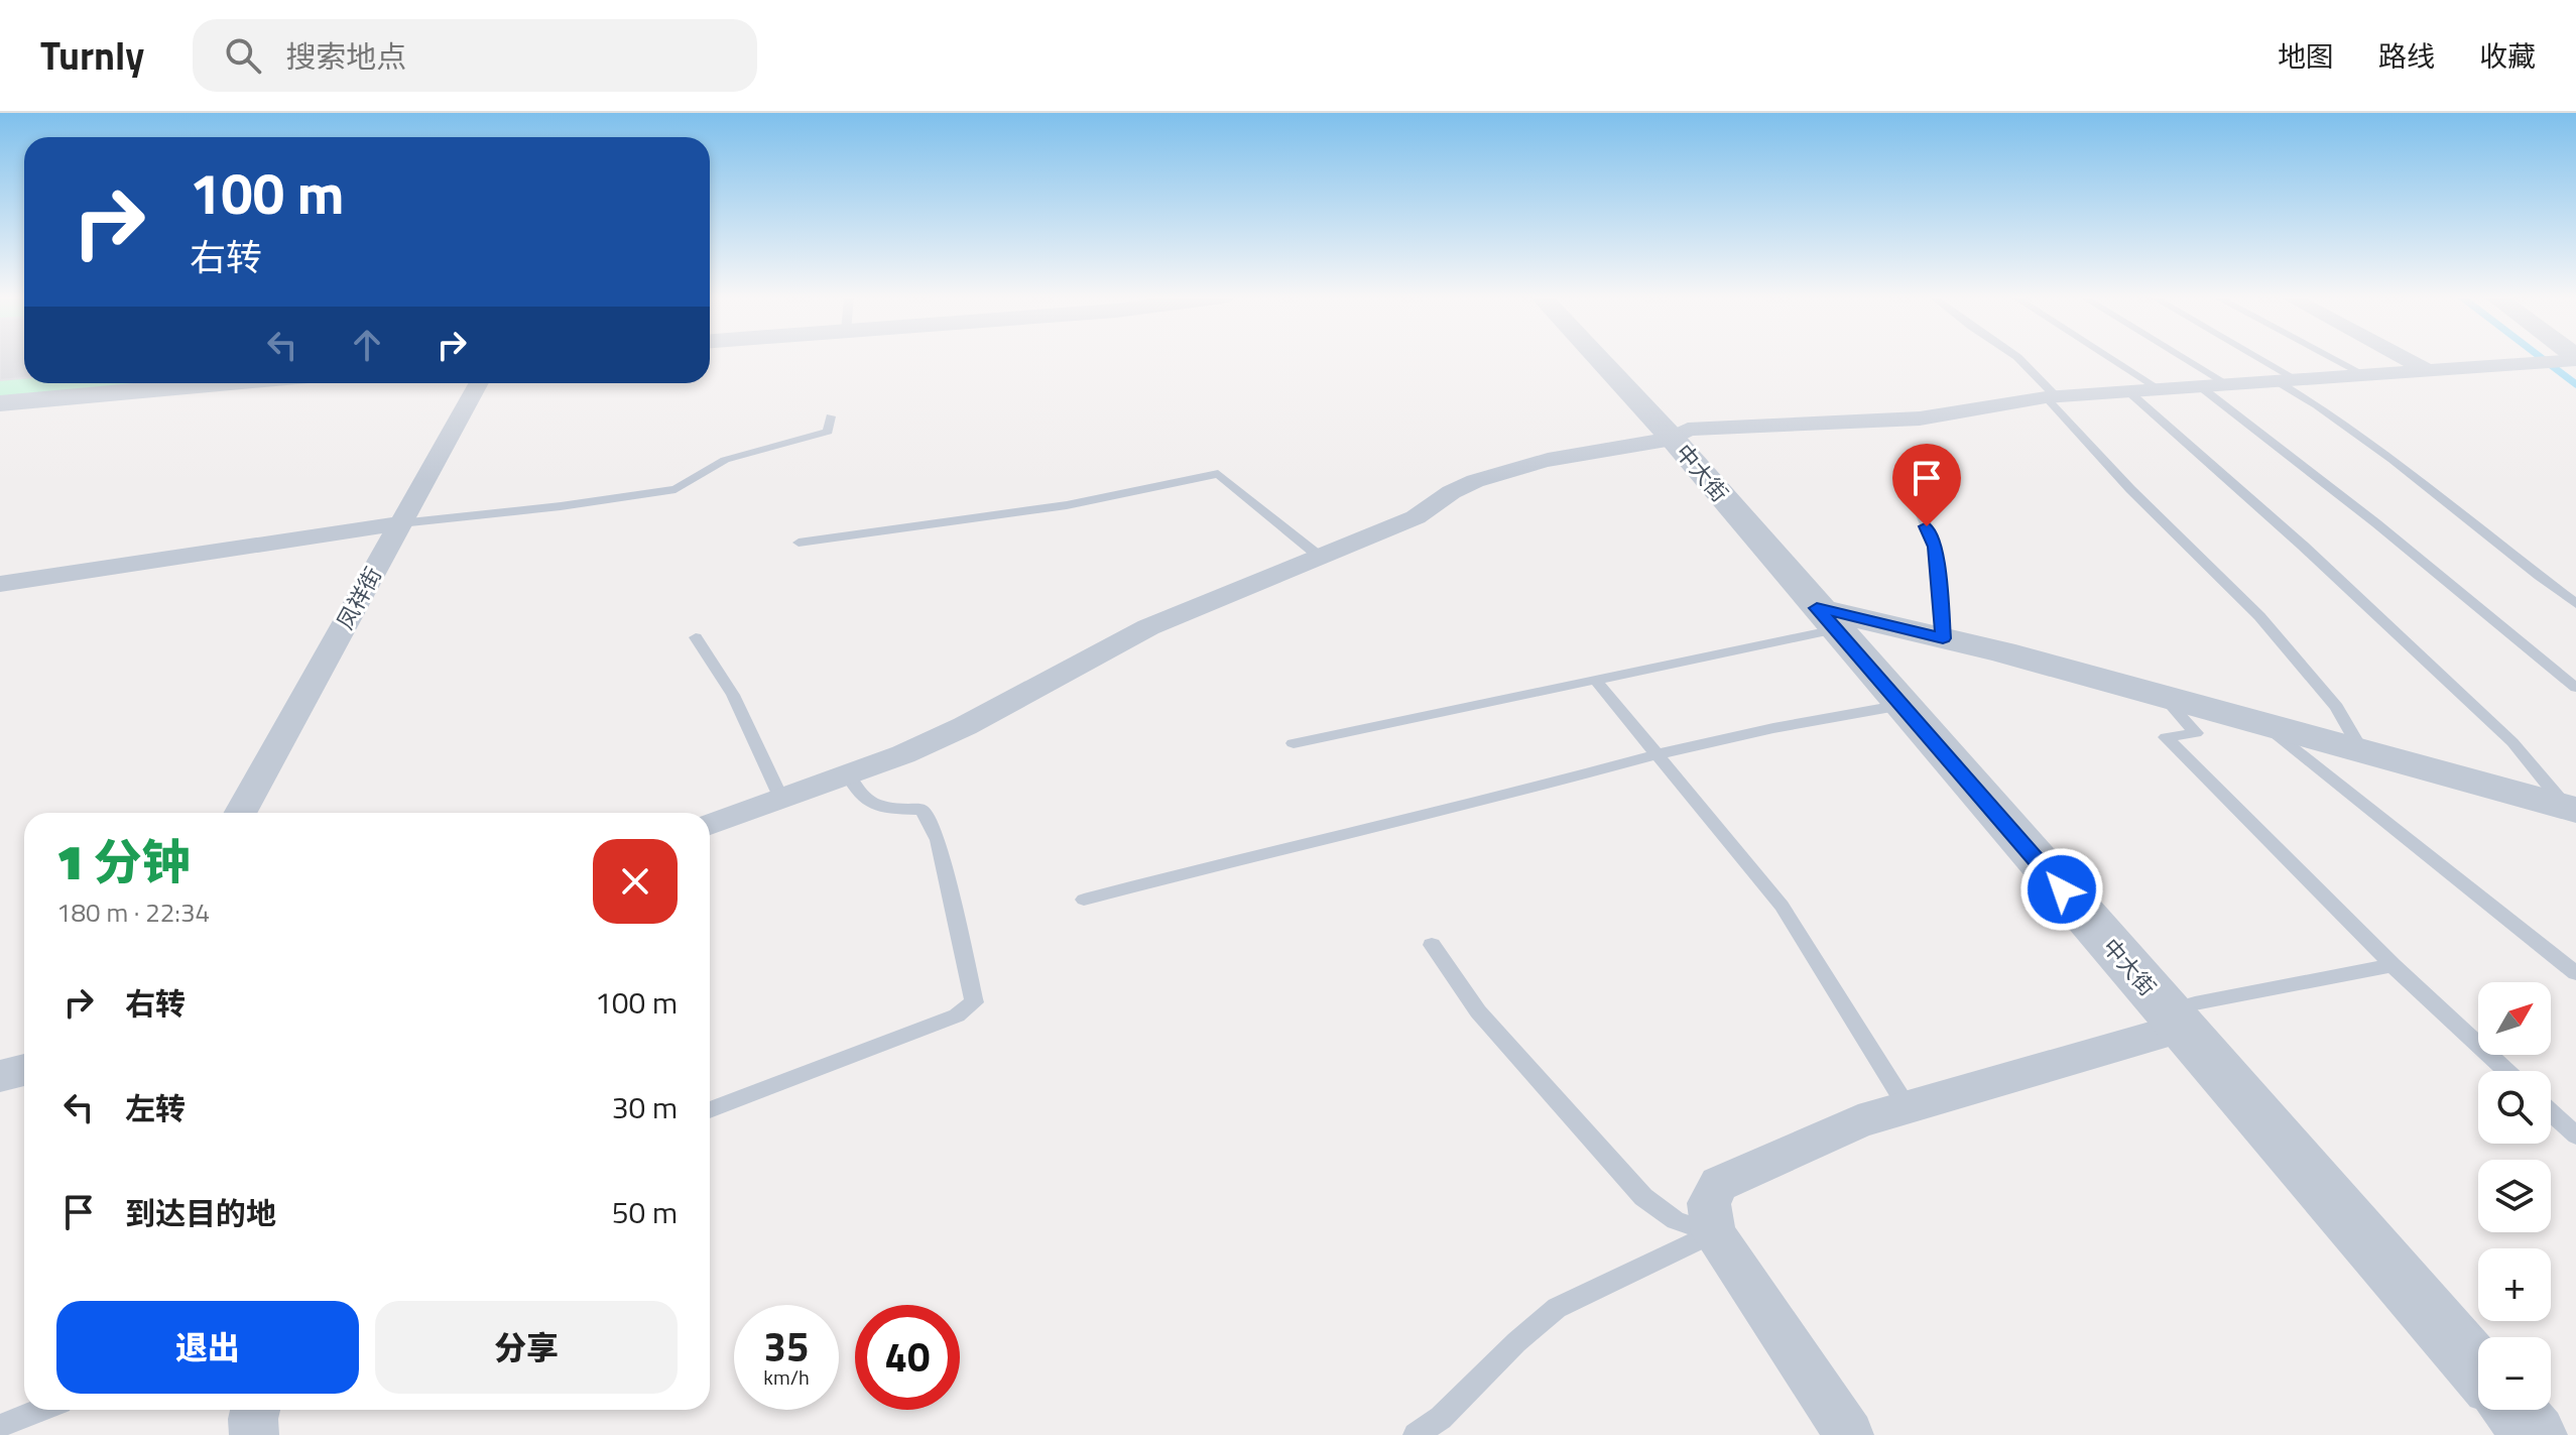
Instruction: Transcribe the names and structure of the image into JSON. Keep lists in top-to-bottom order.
{
  "streets": {
    "street": ["中大街", "凤祥街"]
  },
  "north": "top right",
  "page": {
    "header": "Turnly",
    "search": "搜索地点",
    "nav": ["地图", "路线", "收藏"],
    "turn": ["100 m", "右转"],
    "heading": ["1 分钟", "180 m · 22:34"],
    "list": [
      {
        "name": "右转",
        "value": "100 m"
      },
      {
        "name": "左转",
        "value": "30 m"
      },
      {
        "name": "到达目的地",
        "value": "50 m"
      }
    ],
    "map_buttons": ["+", "−"],
    "buttons": ["退出", "分享"],
    "speed": "35 km/h",
    "limit": "40"
  }
}
